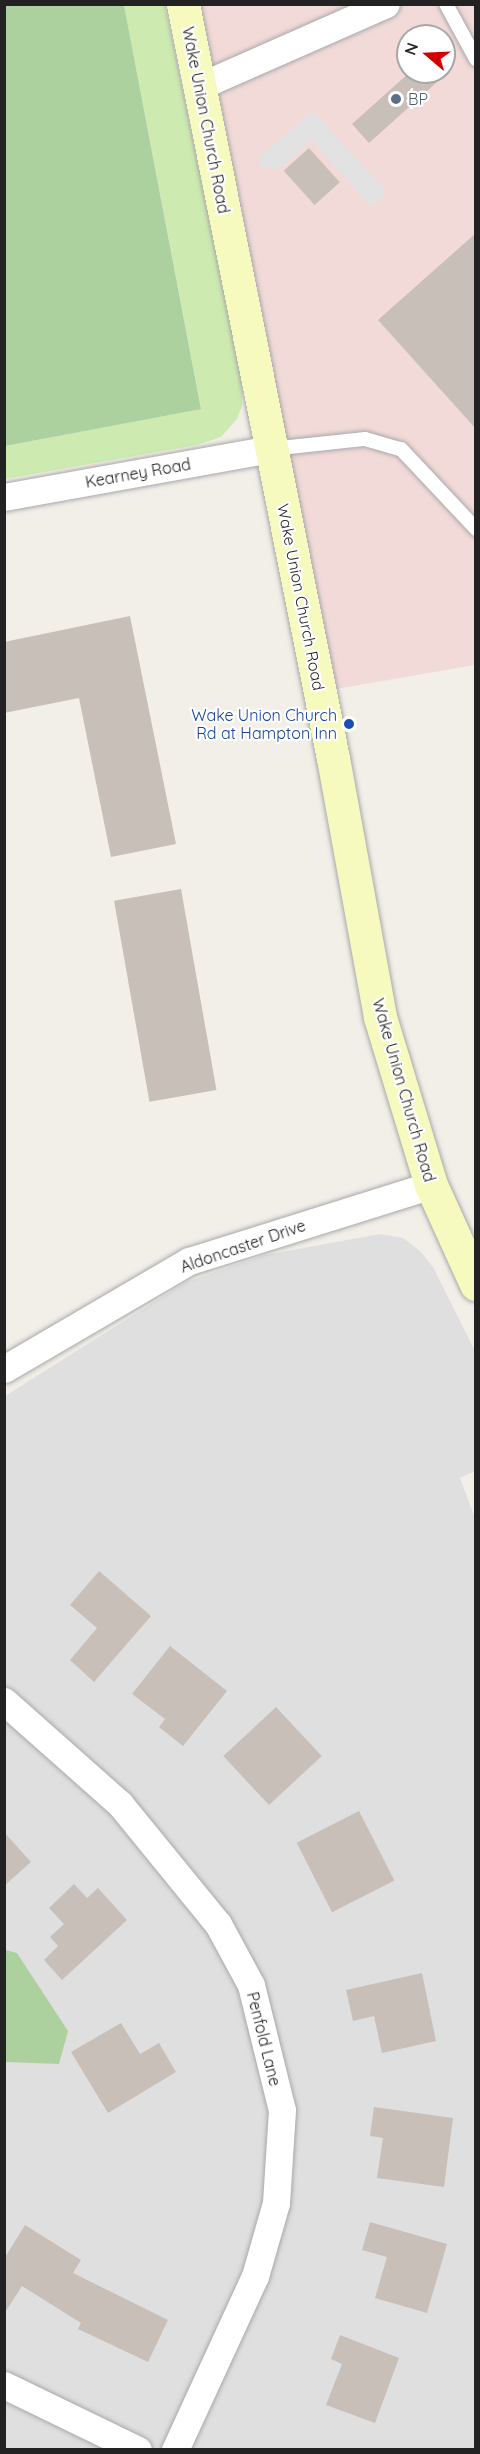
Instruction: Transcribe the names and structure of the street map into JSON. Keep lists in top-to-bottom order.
{
  "streets": {
    "street": [
      "Wake Union Church Road",
      "Kearney Road",
      "Aldoncaster Drive",
      "Penfold Lane"
    ]
  },
  "crossings": [
    ["Wake Union Church Road", "Kearney Road"],
    ["Wake Union Church Road", "Aldoncaster Drive"]
  ],
  "places": ["BP", "Wake Union Church Rd at Hampton Inn"],
  "north": "left"
}
